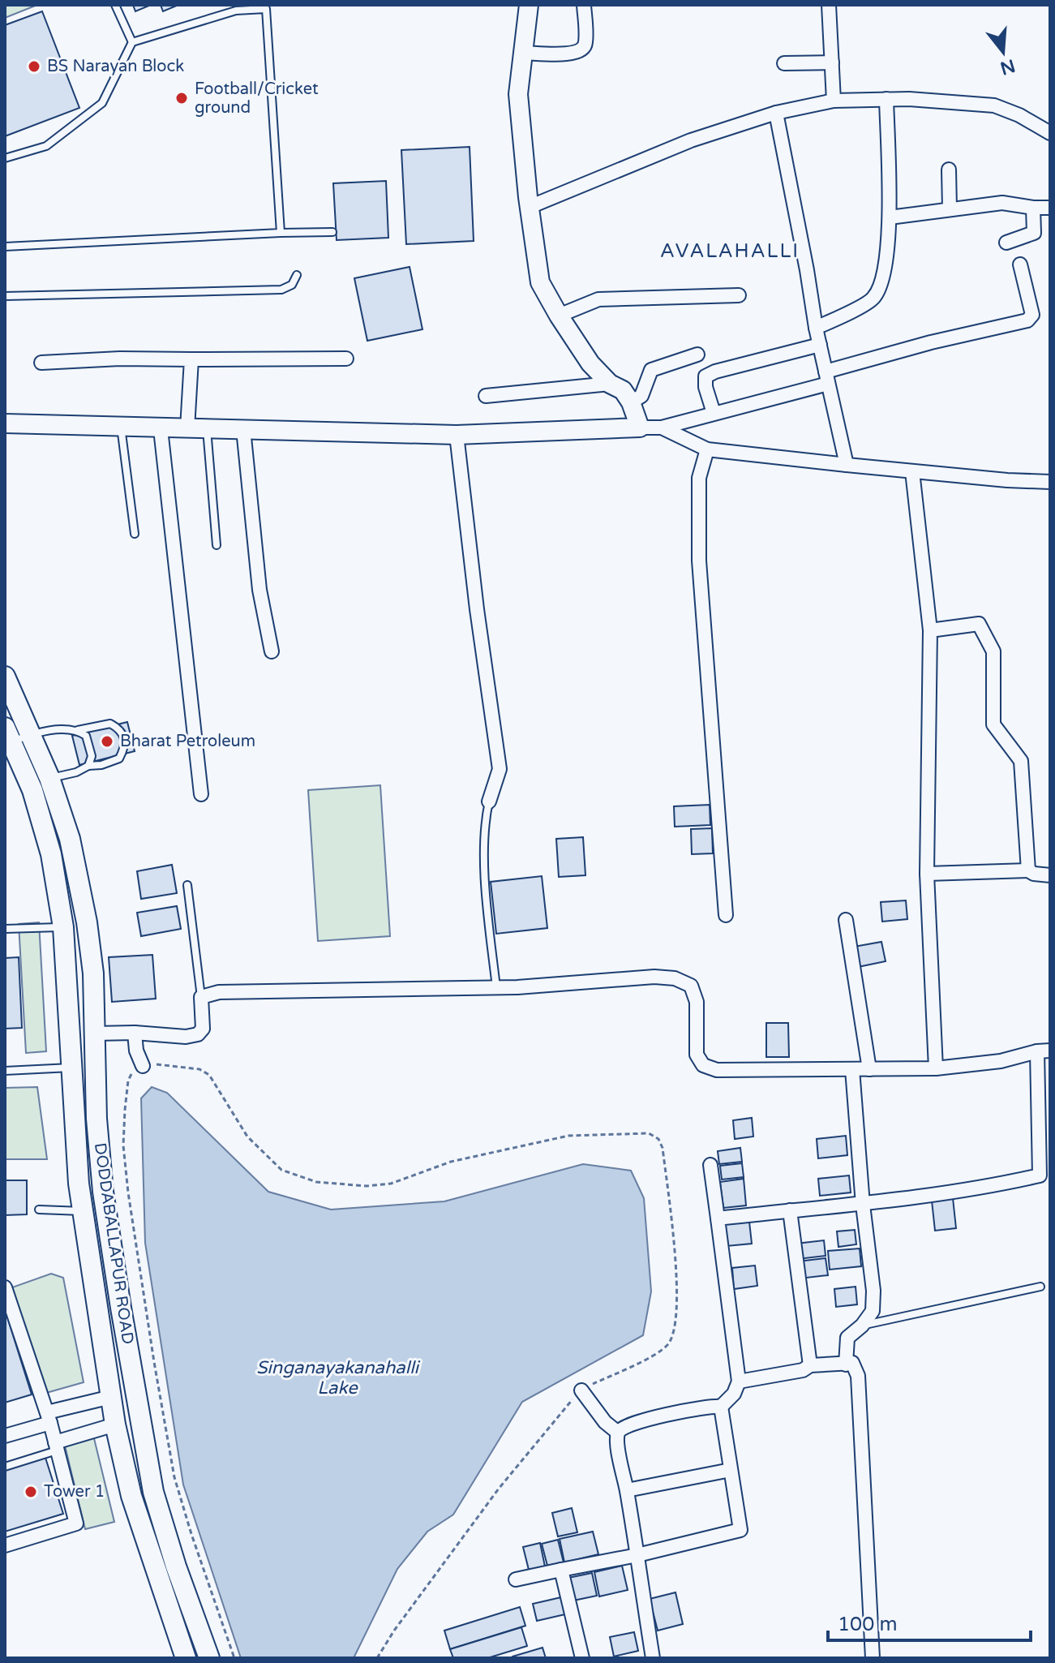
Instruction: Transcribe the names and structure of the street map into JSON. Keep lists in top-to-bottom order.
{
  "streets": {
    "main road": ["DODDABALLAPUR ROAD"]
  },
  "districts": ["AVALAHALLI"],
  "water": ["Singanayakanahalli Lake"],
  "places": [
    "BS Narayan Block",
    "Football/Cricket ground",
    "Bharat Petroleum",
    "Tower 1"
  ],
  "scale_bar": "100 m",
  "north": "bottom"
}
